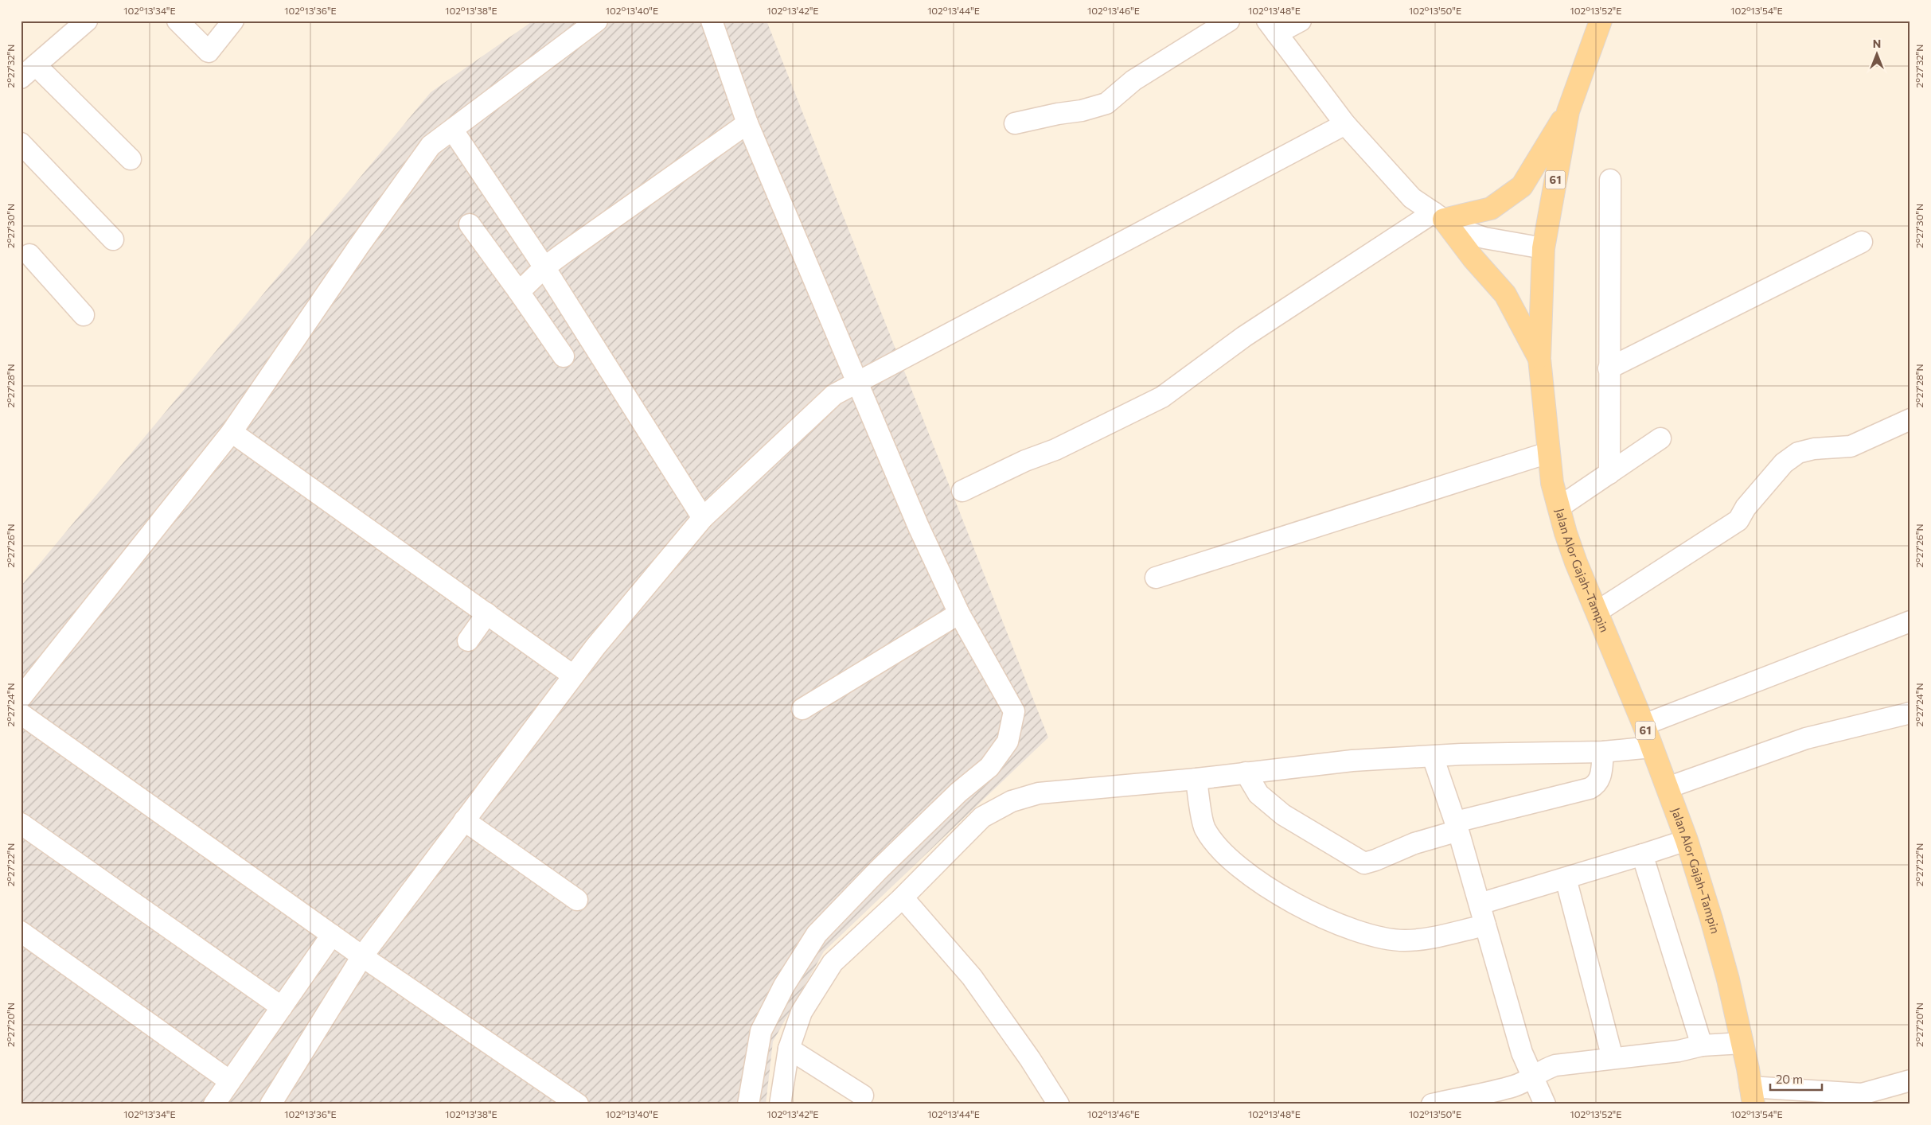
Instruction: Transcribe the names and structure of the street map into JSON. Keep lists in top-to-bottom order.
{
  "streets": {
    "main road": ["61", "Jalan Alor Gajah–Tampin"]
  },
  "scale_bar": "20 m",
  "north": "top",
  "coordinates": [
    "102°13'34\"E",
    "102°13'36\"E",
    "102°13'38\"E",
    "102°13'40\"E",
    "102°13'42\"E",
    "102°13'44\"E",
    "102°13'46\"E",
    "102°13'48\"E",
    "102°13'50\"E",
    "102°13'52\"E",
    "102°13'54\"E",
    "2°27'32\"N",
    "2°27'30\"N",
    "2°27'28\"N",
    "2°27'26\"N",
    "2°27'24\"N",
    "2°27'22\"N",
    "2°27'20\"N"
  ]
}
